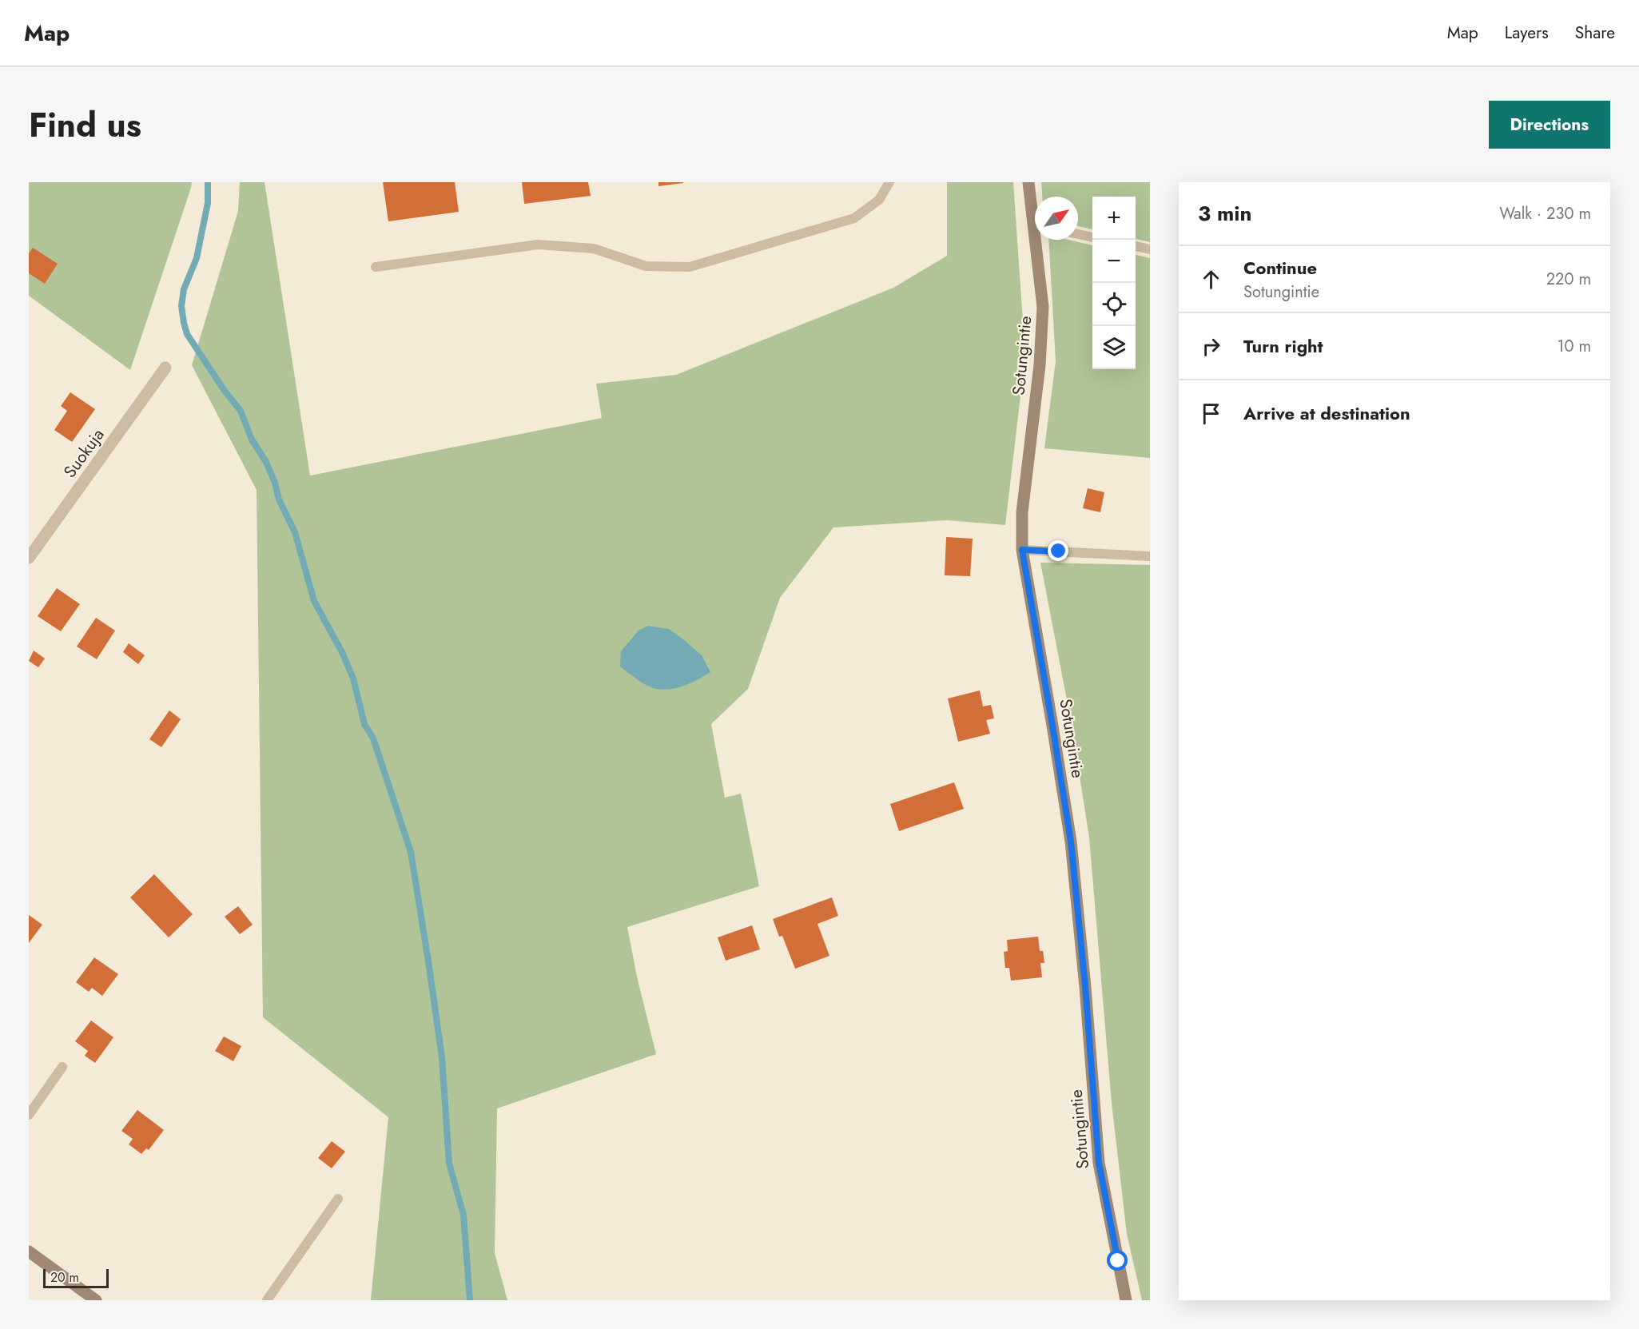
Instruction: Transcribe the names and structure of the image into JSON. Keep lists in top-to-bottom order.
{
  "streets": {
    "street": ["Sotungintie", "Suokuja"]
  },
  "scale_bar": "20 m",
  "north": "top right",
  "page": {
    "header": "Map",
    "nav": ["Map", "Layers", "Share"],
    "title": "Find us",
    "buttons": "Directions",
    "heading": ["3 min", "Walk · 230 m"],
    "map_buttons": ["+", "−"],
    "list": [
      ["Continue", "Sotungintie", "220 m"],
      ["Turn right", "10 m"],
      "Arrive at destination"
    ],
    "scale": "20 m"
  }
}
